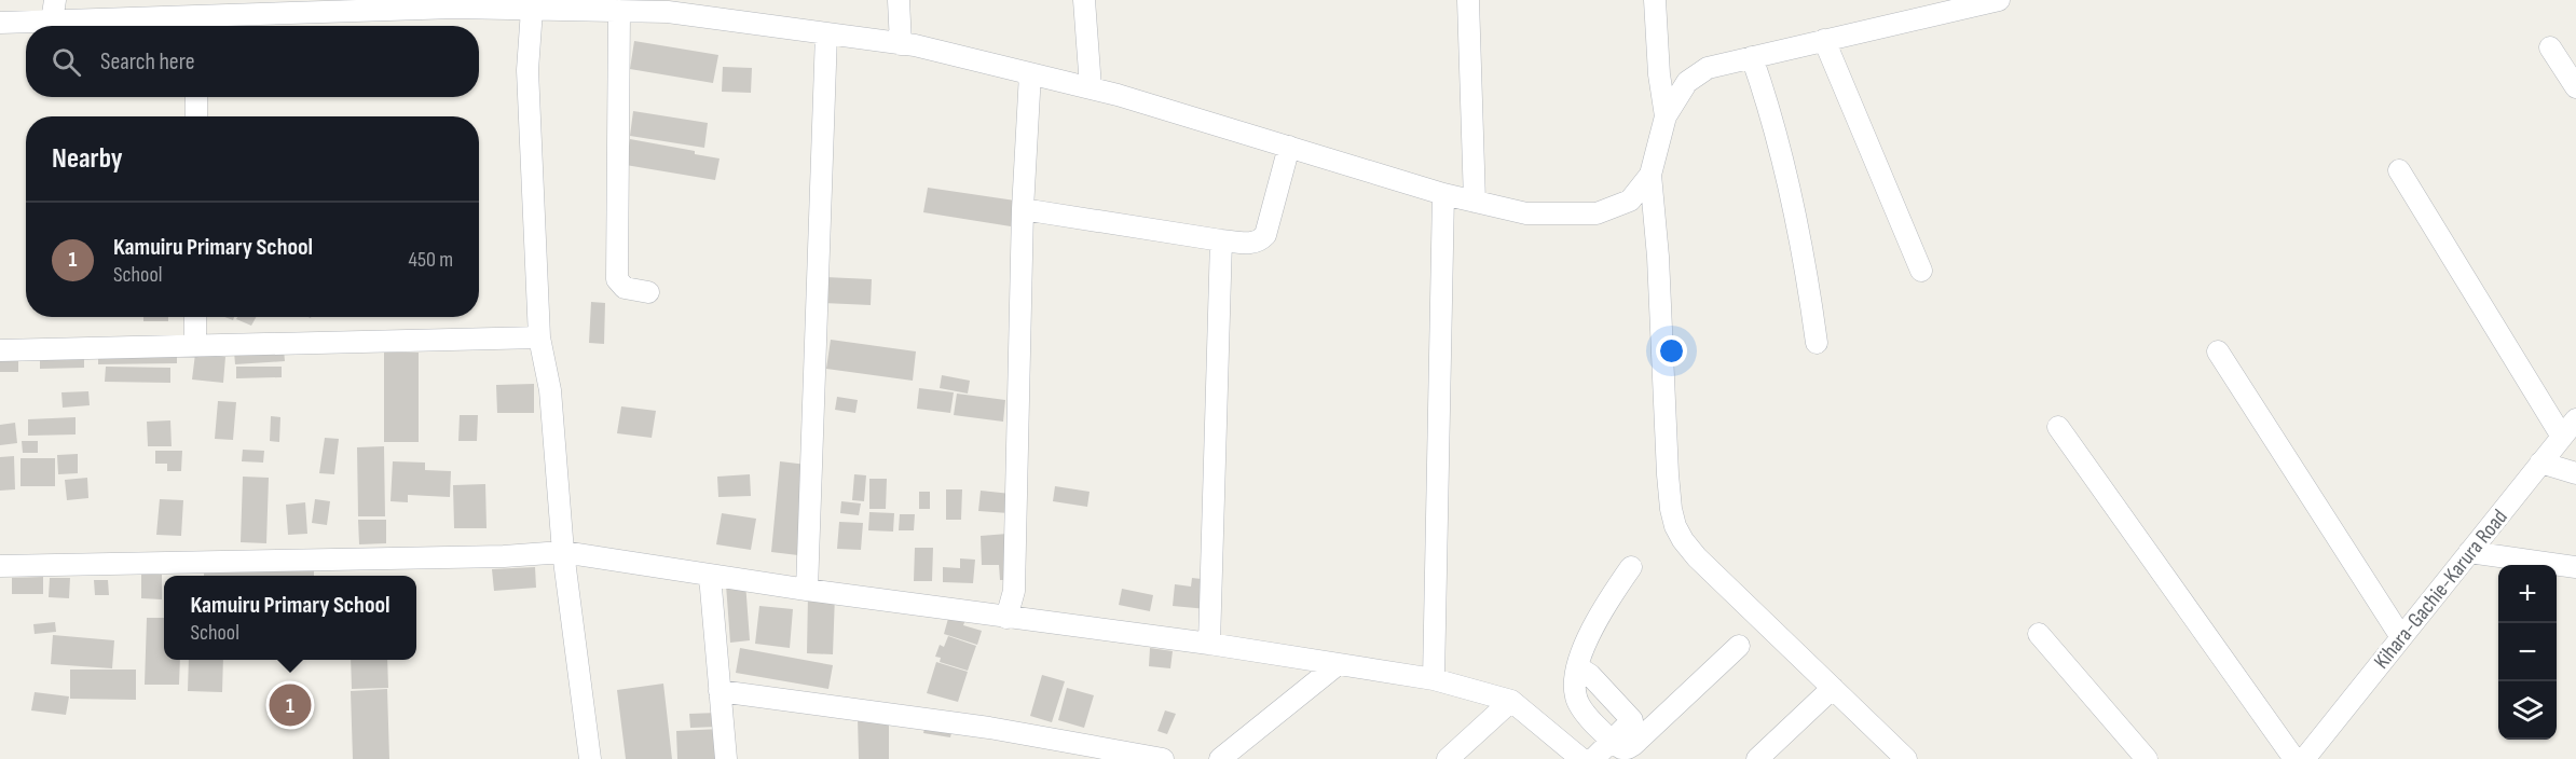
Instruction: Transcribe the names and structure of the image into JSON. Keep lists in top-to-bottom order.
{
  "streets": {
    "street": ["Kihara-Gachie-Karura Road"]
  },
  "page": {
    "search": "Search here",
    "heading": "Nearby",
    "list": [
      {
        "mark": "1",
        "name": "Kamuiru Primary School",
        "note": "School",
        "value": "450 m"
      }
    ],
    "map_buttons": ["+", "−"],
    "popup": ["Kamuiru Primary School", "School"],
    "pins": "1"
  }
}
